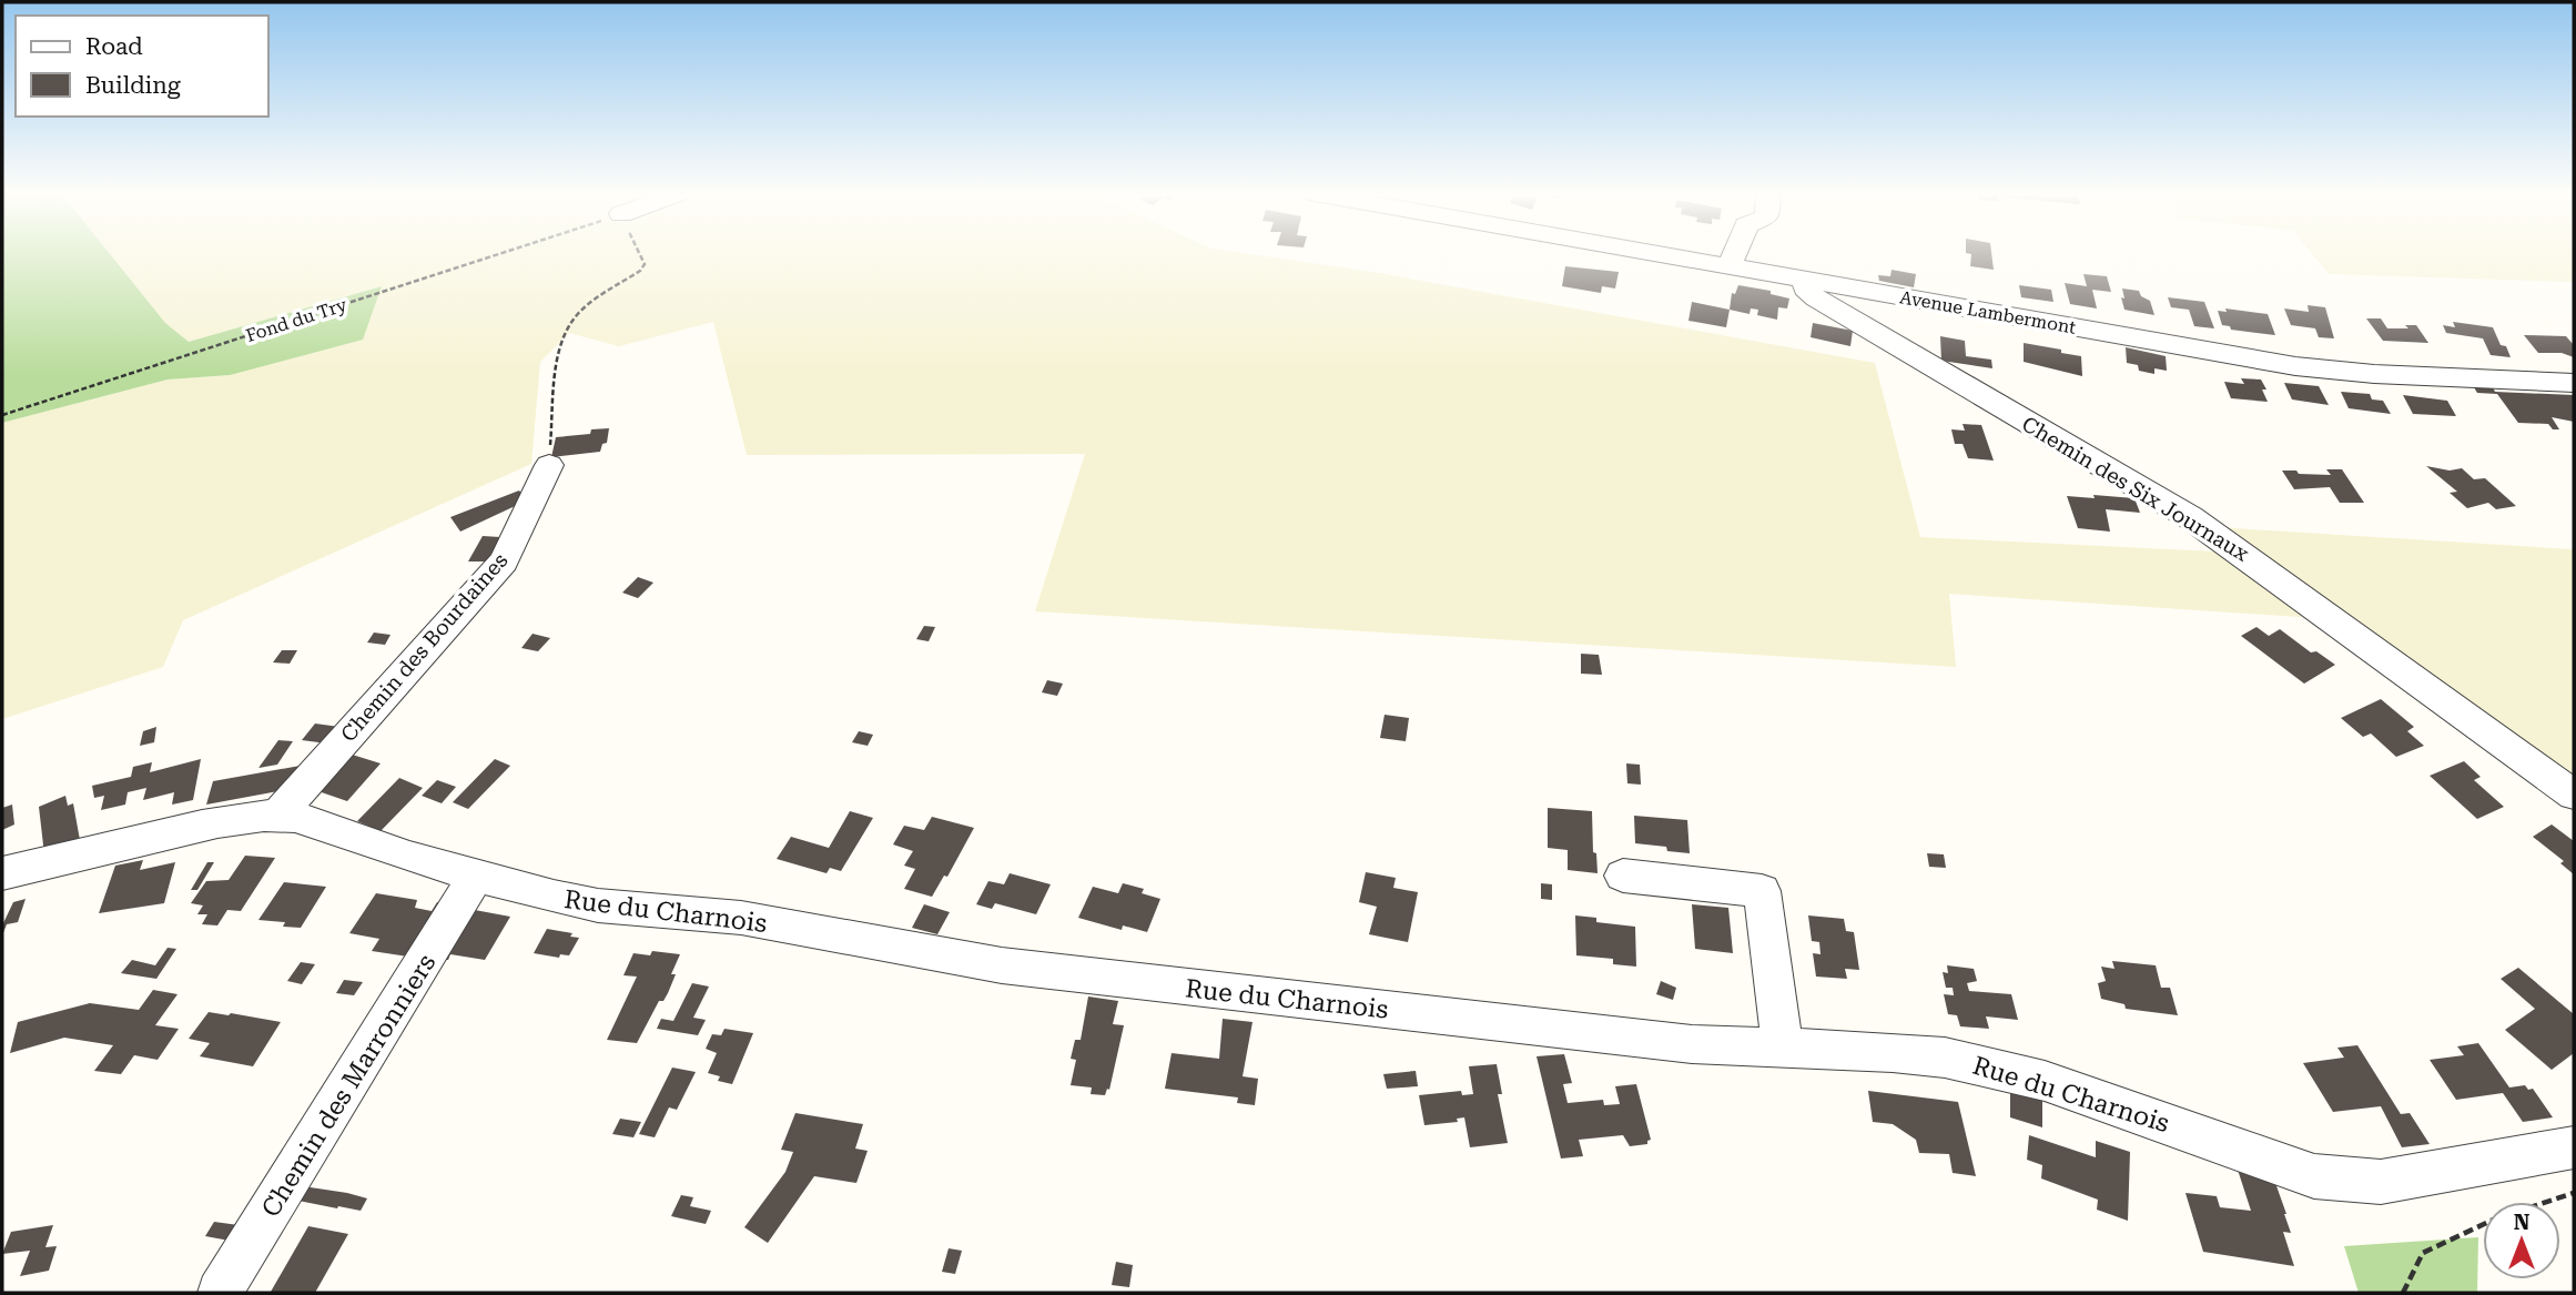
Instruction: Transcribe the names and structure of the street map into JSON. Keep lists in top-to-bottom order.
{
  "streets": {
    "street": [
      "Avenue Lambermont",
      "Chemin des Six Journaux",
      "Chemin des Bourdaines",
      "Rue du Charnois",
      "Chemin des Marronniers"
    ],
    "path": ["Fond du Try"]
  },
  "crossings": [
    ["Avenue Lambermont", "Chemin des Six Journaux"],
    ["Chemin des Bourdaines", "Rue du Charnois"],
    ["Rue du Charnois", "Chemin des Marronniers"]
  ],
  "legend": ["Road", "Building"],
  "north": "top"
}
